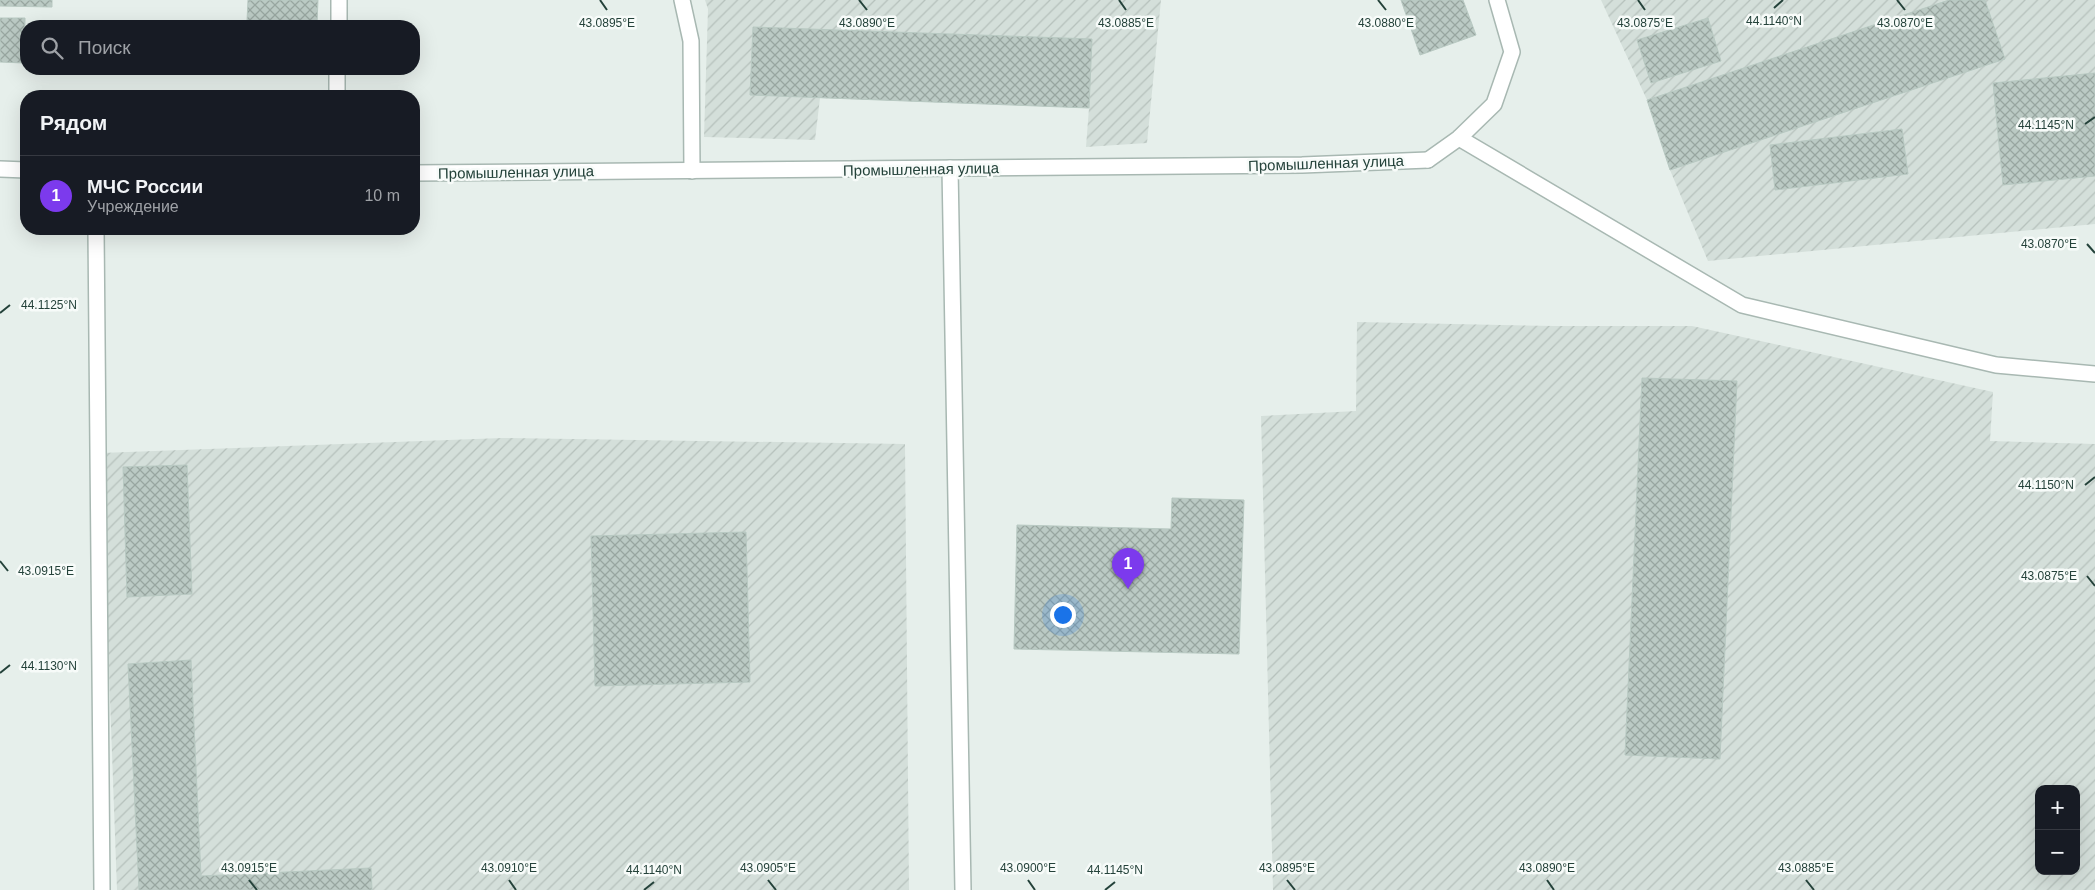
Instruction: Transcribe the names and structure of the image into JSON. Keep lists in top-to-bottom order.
{
  "streets": {
    "street": ["Промышленная улица"]
  },
  "page": {
    "search": "Поиск",
    "heading": "Рядом",
    "list": [
      {
        "mark": "1",
        "name": "МЧС России",
        "note": "Учреждение",
        "value": "10 m"
      }
    ],
    "pins": "1",
    "map_buttons": ["+", "−"]
  },
  "coordinates": [
    "44.1140°N",
    "43.0895°E",
    "43.0890°E",
    "43.0885°E",
    "43.0880°E",
    "43.0875°E",
    "43.0870°E",
    "44.1145°N",
    "44.1125°N",
    "44.1150°N",
    "43.0915°E",
    "44.1130°N",
    "43.0910°E",
    "43.0905°E",
    "43.0900°E"
  ]
}
